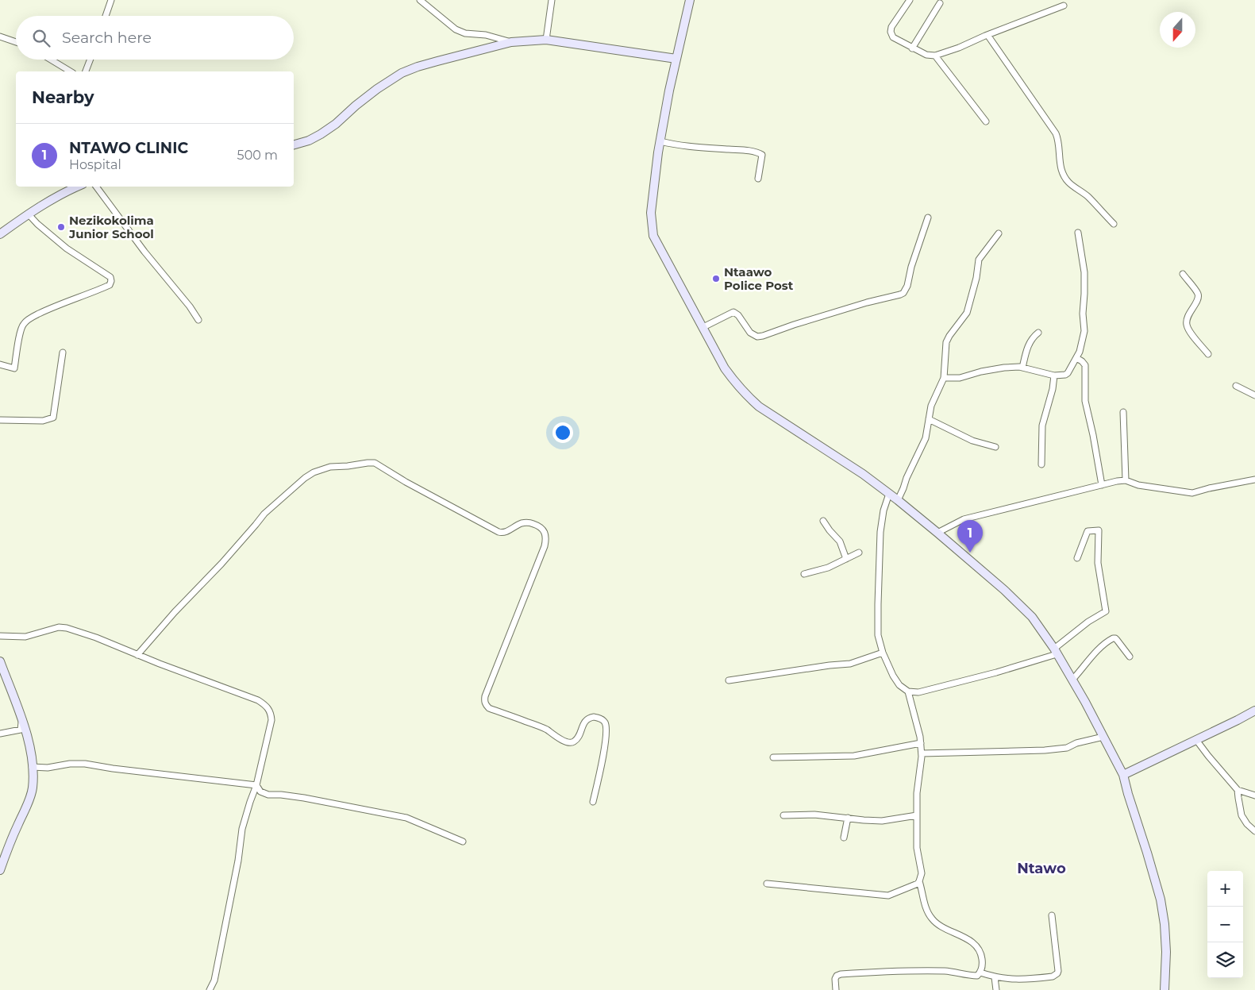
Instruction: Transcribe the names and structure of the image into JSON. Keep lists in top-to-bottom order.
{
  "districts": ["Ntawo"],
  "places": ["Nezikokolima Junior School", "Ntaawo Police Post"],
  "north": "bottom",
  "page": {
    "search": "Search here",
    "heading": "Nearby",
    "list": [
      {
        "mark": "1",
        "name": "NTAWO CLINIC",
        "note": "Hospital",
        "value": "500 m"
      }
    ],
    "pins": "1",
    "map_buttons": ["+", "−"]
  }
}
